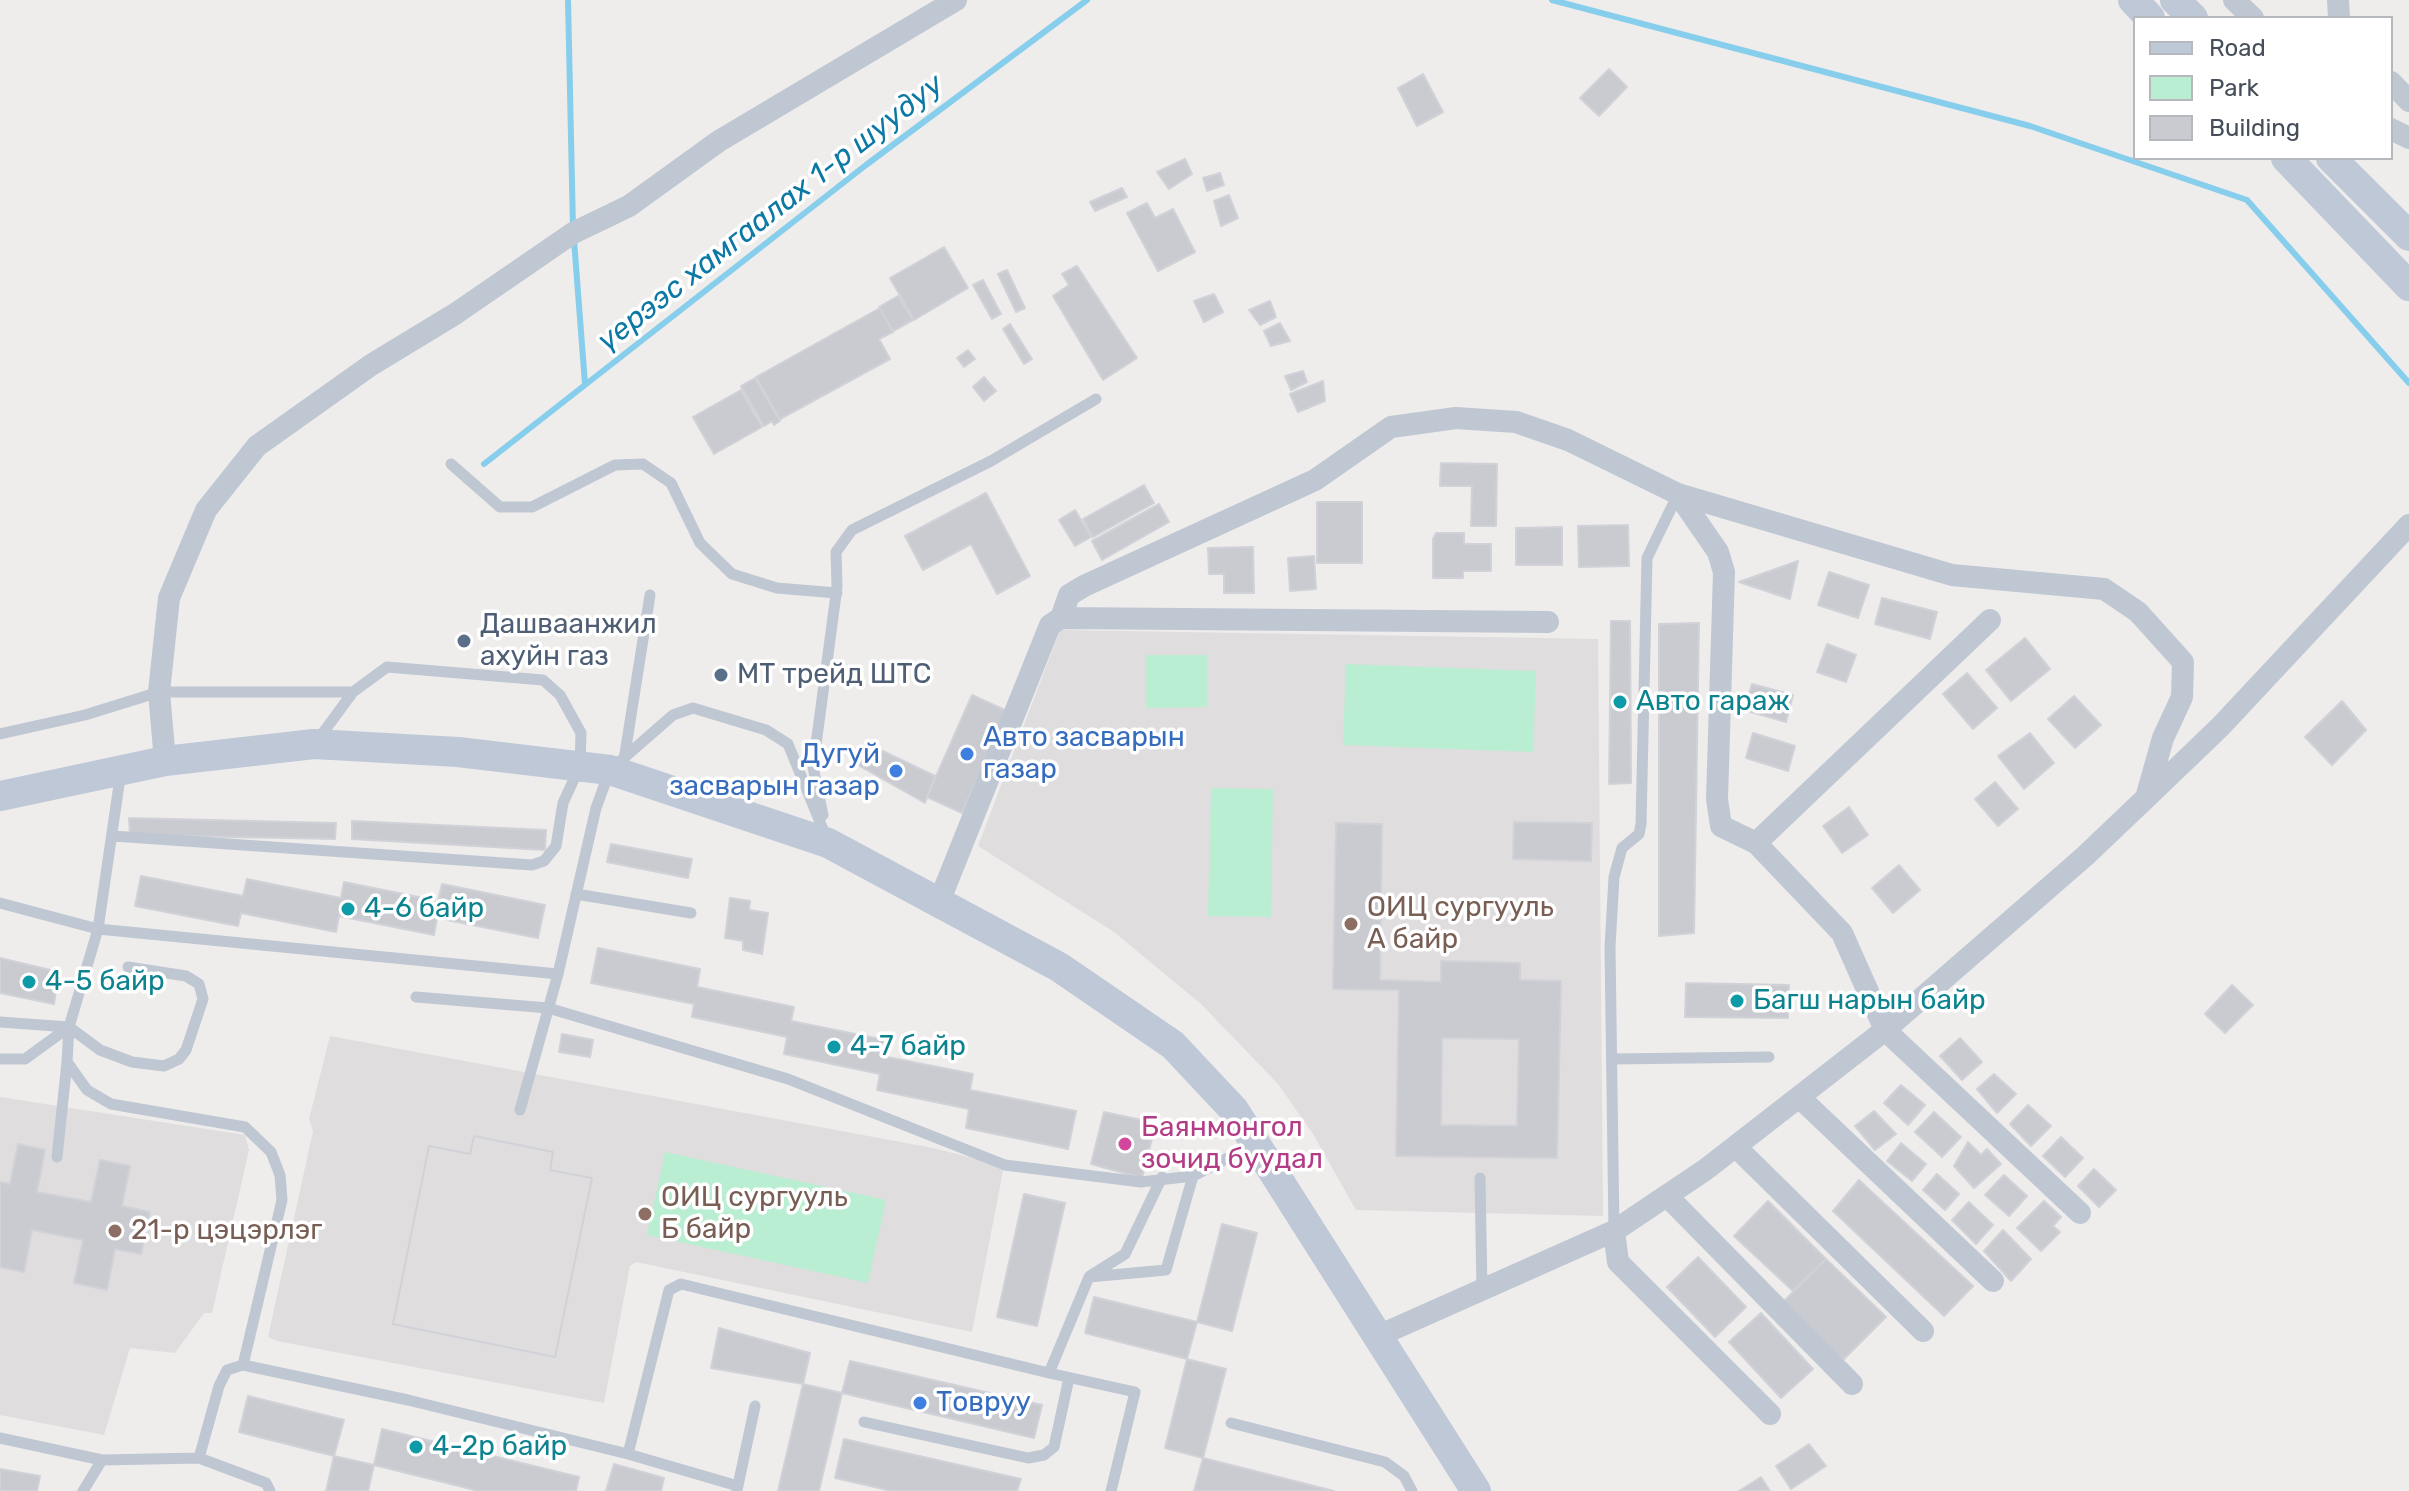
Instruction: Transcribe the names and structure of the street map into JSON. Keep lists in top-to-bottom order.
{
  "water": ["үерээс хамгаалах 1-р шуудуу"],
  "places": [
    "Дашваанжил ахуйн газ",
    "МТ трейд ШТС",
    "Авто гараж",
    "Авто засварын газар",
    "Дугуй засварын газар",
    "4-6 байр",
    "ОИЦ сургууль А байр",
    "4-5 байр",
    "Багш нарын байр",
    "4-7 байр",
    "Баянмонгол зочид буудал",
    "ОИЦ сургууль Б байр",
    "21-р цэцэрлэг",
    "Товруу",
    "4-2р байр"
  ],
  "legend": ["Road", "Park", "Building"]
}
